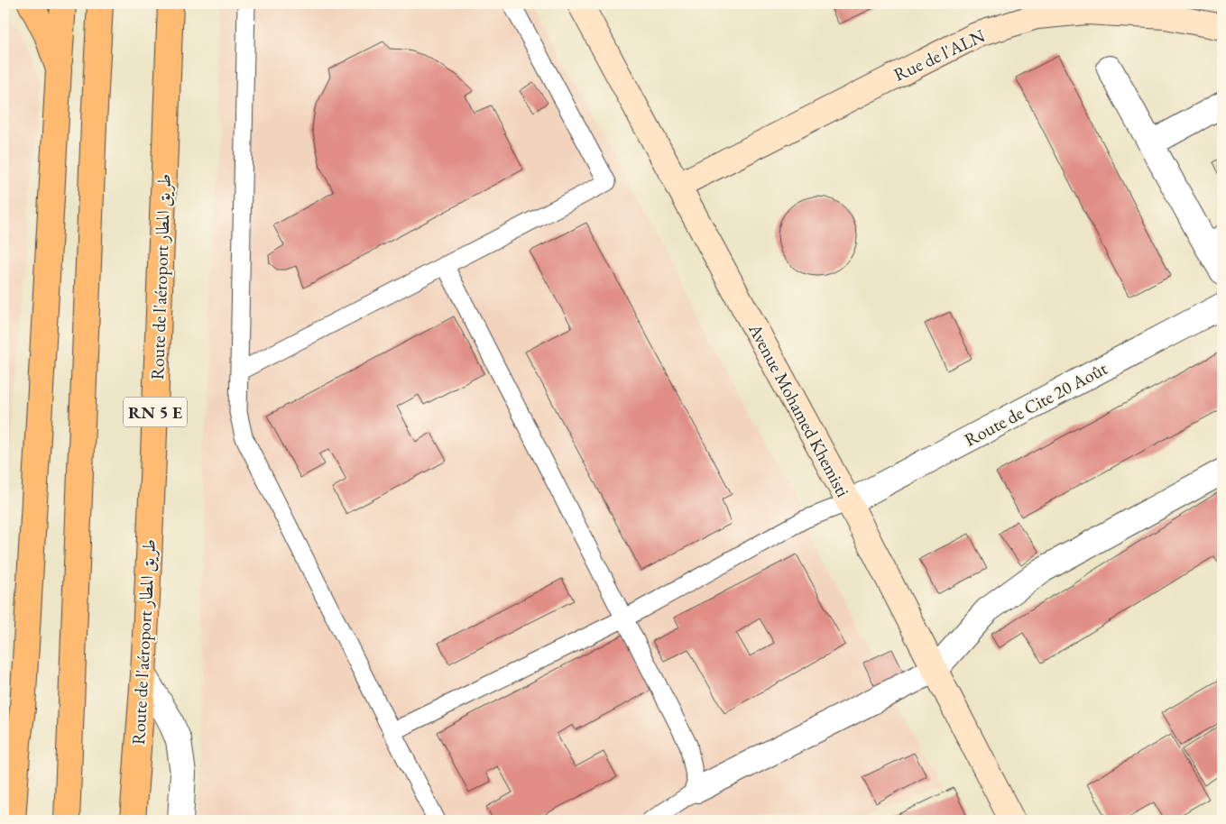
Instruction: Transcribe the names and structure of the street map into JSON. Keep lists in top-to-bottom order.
{
  "streets": {
    "highway": ["Route de l'aéroport طريق المطار", "RN 5 E"],
    "main road": ["Rue de l'ALN", "Avenue Mohamed Khemisti"],
    "street": ["Route de Cite 20 Août"]
  },
  "crossings": [
    ["Rue de l'ALN", "Avenue Mohamed Khemisti"],
    ["Route de Cite 20 Août", "Avenue Mohamed Khemisti"]
  ]
}
